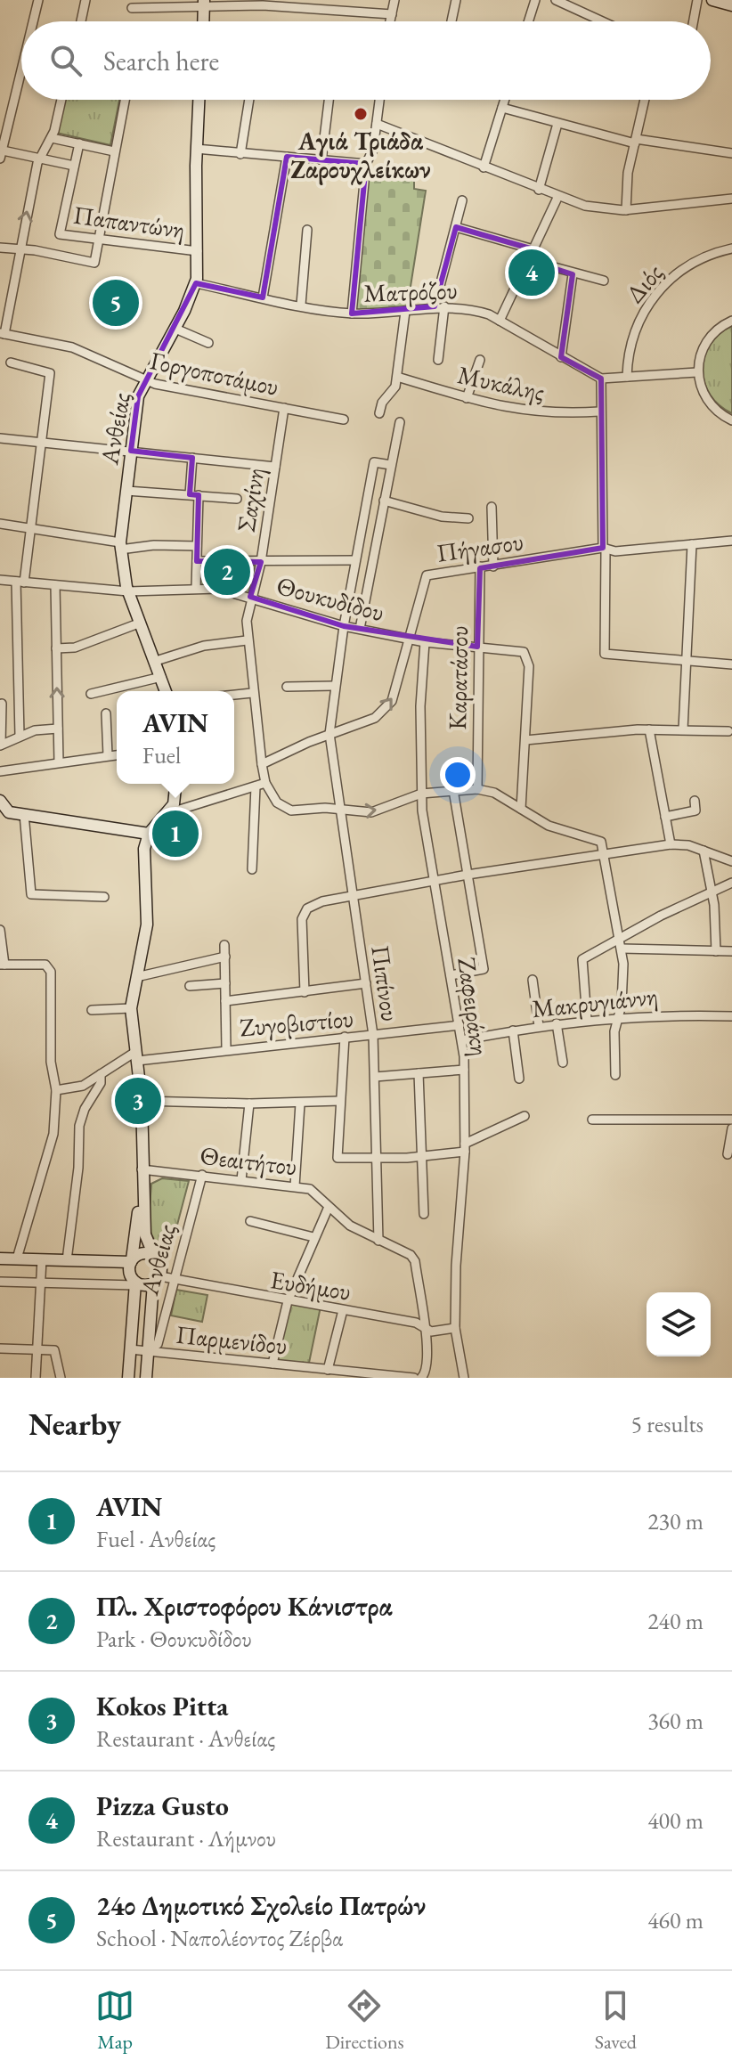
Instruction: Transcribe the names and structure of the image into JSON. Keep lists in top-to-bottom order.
{
  "streets": {
    "main road": ["Ανθείας"],
    "street": [
      "Παπαντώνη",
      "Διός",
      "Ματρόζου",
      "Γοργοποτάμου",
      "Μυκάλης",
      "Σαχίνη",
      "Πήγασου",
      "Θουκυδίδου",
      "Καρατάσου",
      "Πιπίνου",
      "Μακρυγιάννη",
      "Ζαφειράκη",
      "Ζυγοβιστίου",
      "Θεαιτήτου",
      "Ευδήμου",
      "Παρμενίδου"
    ]
  },
  "crossings": [
    ["Παπαντώνη", "Ανθείας"],
    ["Ματρόζου", "Ανθείας"],
    ["Γοργοποτάμου", "Ανθείας"],
    ["Γοργοποτάμου", "Σαχίνη"],
    ["Ανθείας", "Θουκυδίδου"],
    ["Ανθείας", "Ζυγοβιστίου"],
    ["Ανθείας", "Θεαιτήτου"],
    ["Ανθείας", "Ευδήμου"],
    ["Ανθείας", "Παρμενίδου"],
    ["Σαχίνη", "Πήγασου"],
    ["Σαχίνη", "Θουκυδίδου"],
    ["Πήγασου", "Θουκυδίδου"],
    ["Πήγασου", "Καρατάσου"],
    ["Πήγασου", "Πιπίνου"],
    ["Θουκυδίδου", "Καρατάσου"],
    ["Θουκυδίδου", "Πιπίνου"],
    ["Θουκυδίδου", "Ζαφειράκη"],
    ["Πιπίνου", "Ζυγοβιστίου"],
    ["Πιπίνου", "Θεαιτήτου"],
    ["Μακρυγιάννη", "Ζαφειράκη"],
    ["Ζαφειράκη", "Ζυγοβιστίου"],
    ["Ζαφειράκη", "Ευδήμου"],
    ["Θεαιτήτου", "Ευδήμου"]
  ],
  "places": ["Αγιά Τριάδα Ζαρουχλείκων"],
  "page": {
    "search": "Search here",
    "pins": [
      "4",
      "5",
      "2",
      "1",
      "3"
    ],
    "popup": ["AVIN", "Fuel"],
    "heading": ["Nearby", "5 results"],
    "list": [
      {
        "mark": "1",
        "name": "AVIN",
        "note": "Fuel · Ανθείας",
        "value": "230 m"
      },
      {
        "mark": "2",
        "name": "Πλ. Χριστοφόρου Κάνιστρα",
        "note": "Park · Θουκυδίδου",
        "value": "240 m"
      },
      {
        "mark": "3",
        "name": "Kokos Pitta",
        "note": "Restaurant · Ανθείας",
        "value": "360 m"
      },
      {
        "mark": "4",
        "name": "Pizza Gusto",
        "note": "Restaurant · Λήμνου",
        "value": "400 m"
      },
      {
        "mark": "5",
        "name": "24ο Δημοτικό Σχολείο Πατρών",
        "note": "School · Ναπολέοντος Ζέρβα",
        "value": "460 m"
      }
    ],
    "nav": ["Map", "Directions", "Saved"]
  }
}
